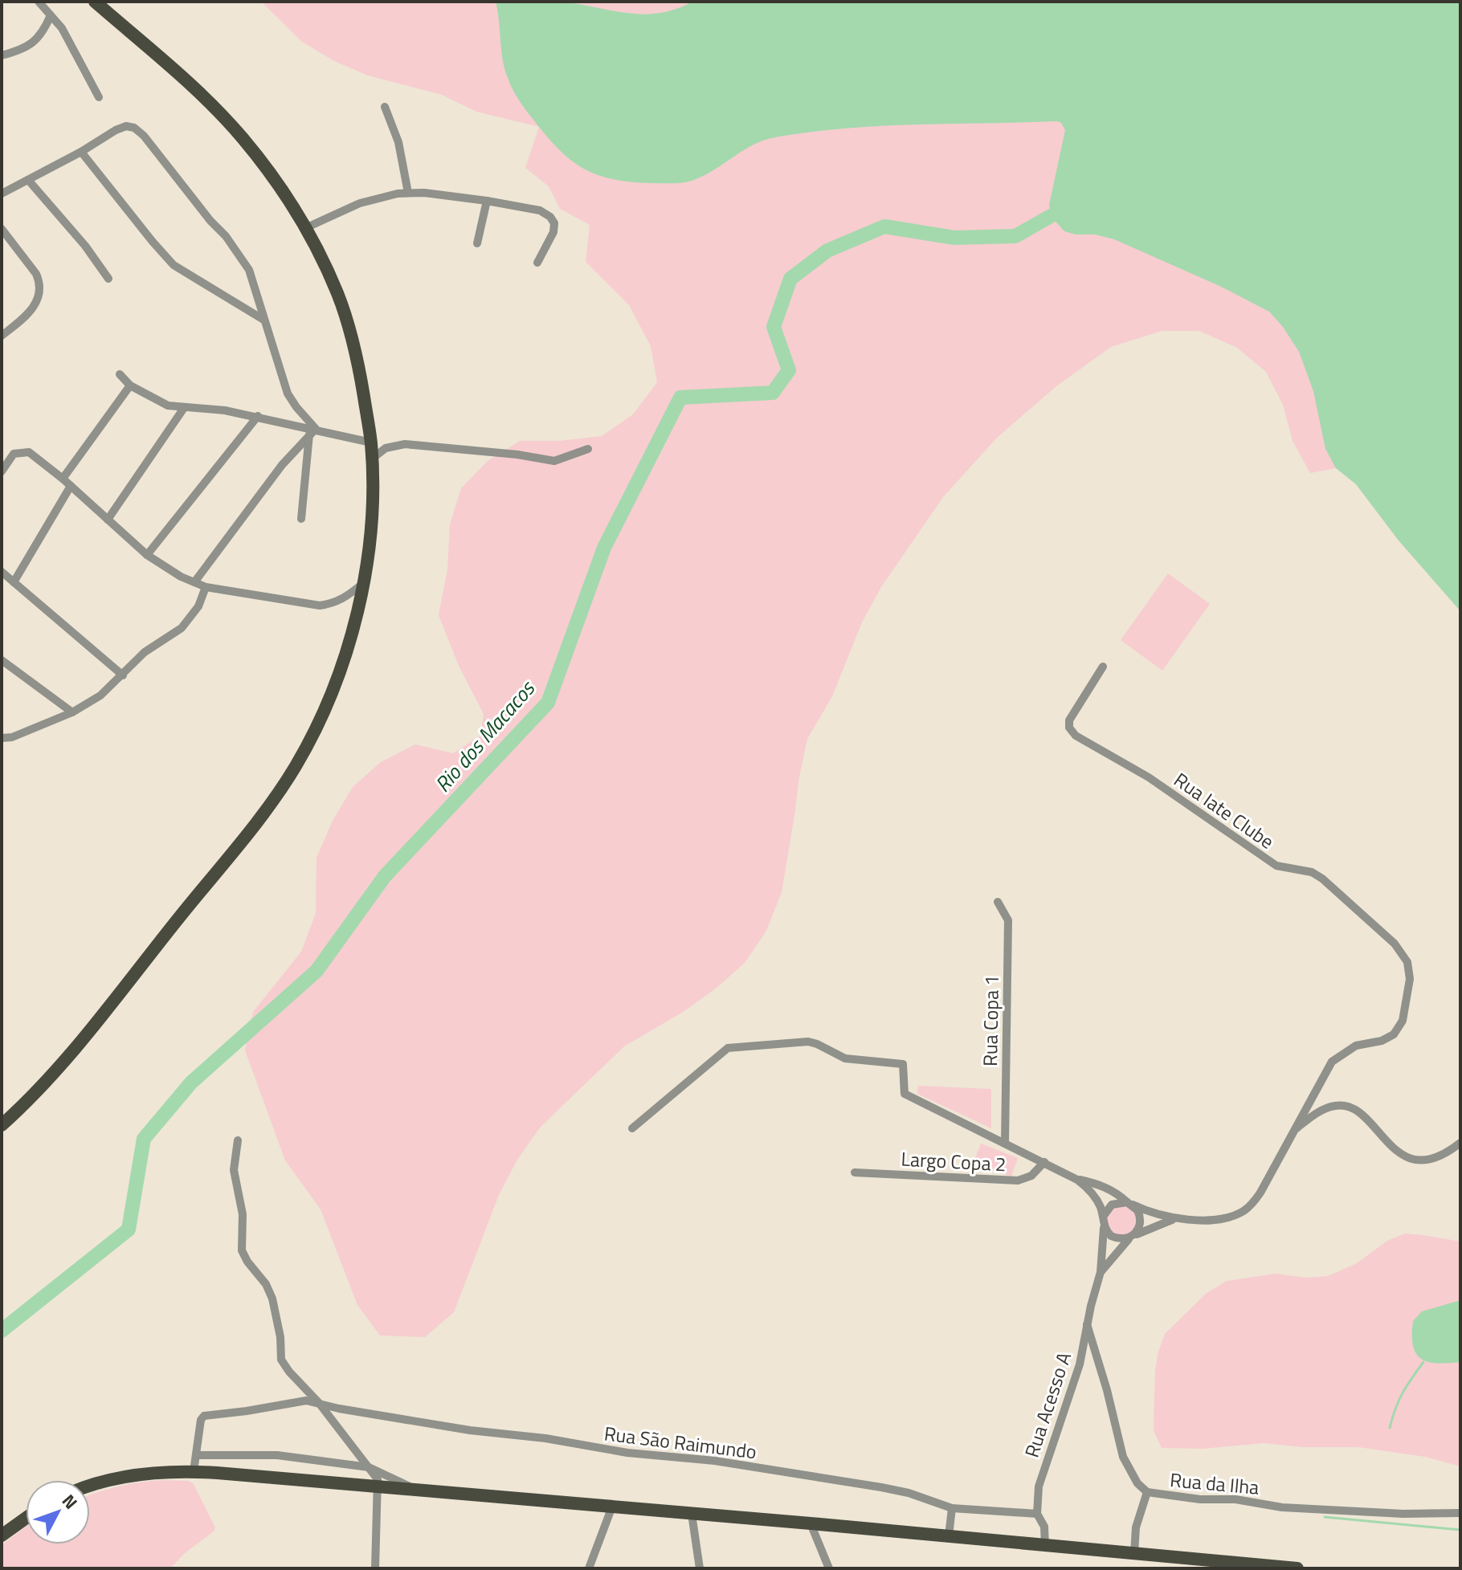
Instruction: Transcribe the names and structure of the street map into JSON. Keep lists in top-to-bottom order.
{
  "streets": {
    "street": [
      "Rua Iate Clube",
      "Rua Copa 1",
      "Largo Copa 2",
      "Rua Acesso A",
      "Rua São Raimundo",
      "Rua da Ilha"
    ]
  },
  "crossings": [
    ["Rua Acesso A", "Rua São Raimundo"],
    ["Rua Acesso A", "Rua da Ilha"]
  ],
  "water": ["Rio dos Macacos"],
  "north": "top right"
}
